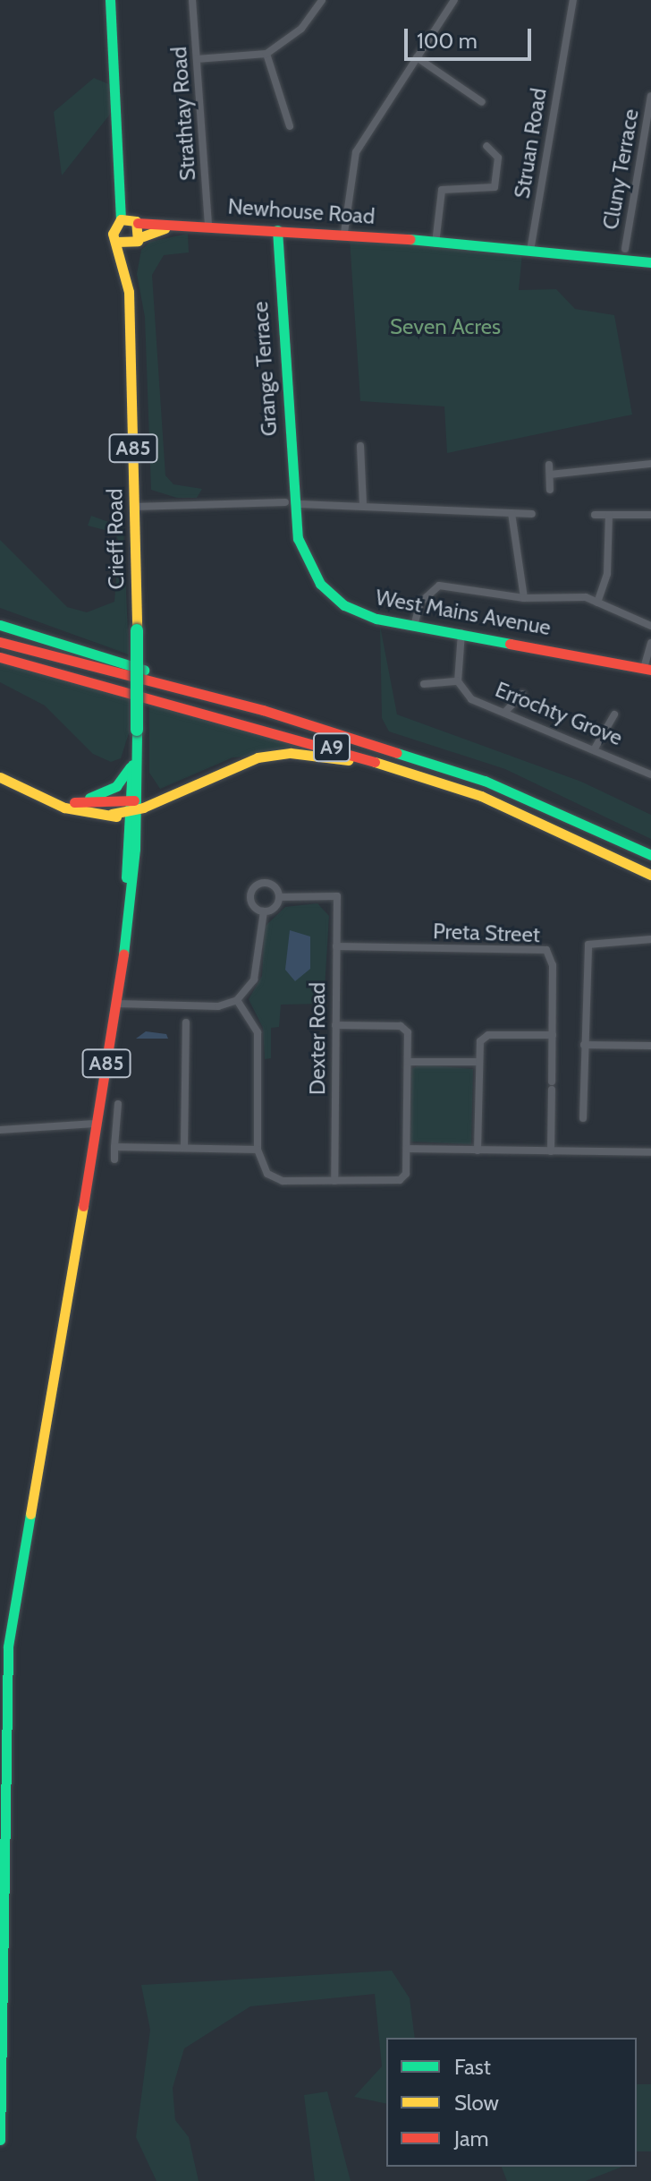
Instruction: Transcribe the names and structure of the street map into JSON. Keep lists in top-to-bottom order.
{
  "streets": {
    "main road": [
      "Newhouse Road",
      "Grange Terrace",
      "A85",
      "Crieff Road",
      "West Mains Avenue",
      "A9"
    ],
    "street": [
      "Strathtay Road",
      "Struan Road",
      "Cluny Terrace",
      "Errochty Grove",
      "Preta Street",
      "Dexter Road"
    ]
  },
  "crossings": [
    ["Strathtay Road", "Newhouse Road"],
    ["Struan Road", "Newhouse Road"],
    ["Newhouse Road", "Grange Terrace"],
    ["Newhouse Road", "Crieff Road"],
    ["Grange Terrace", "West Mains Avenue"],
    ["A85", "Crieff Road"],
    ["A85", "A9"],
    ["Crieff Road", "A9"],
    ["Preta Street", "Dexter Road"]
  ],
  "parks": ["Seven Acres"],
  "legend": ["Fast", "Slow", "Jam"],
  "scale_bar": "100 m"
}
